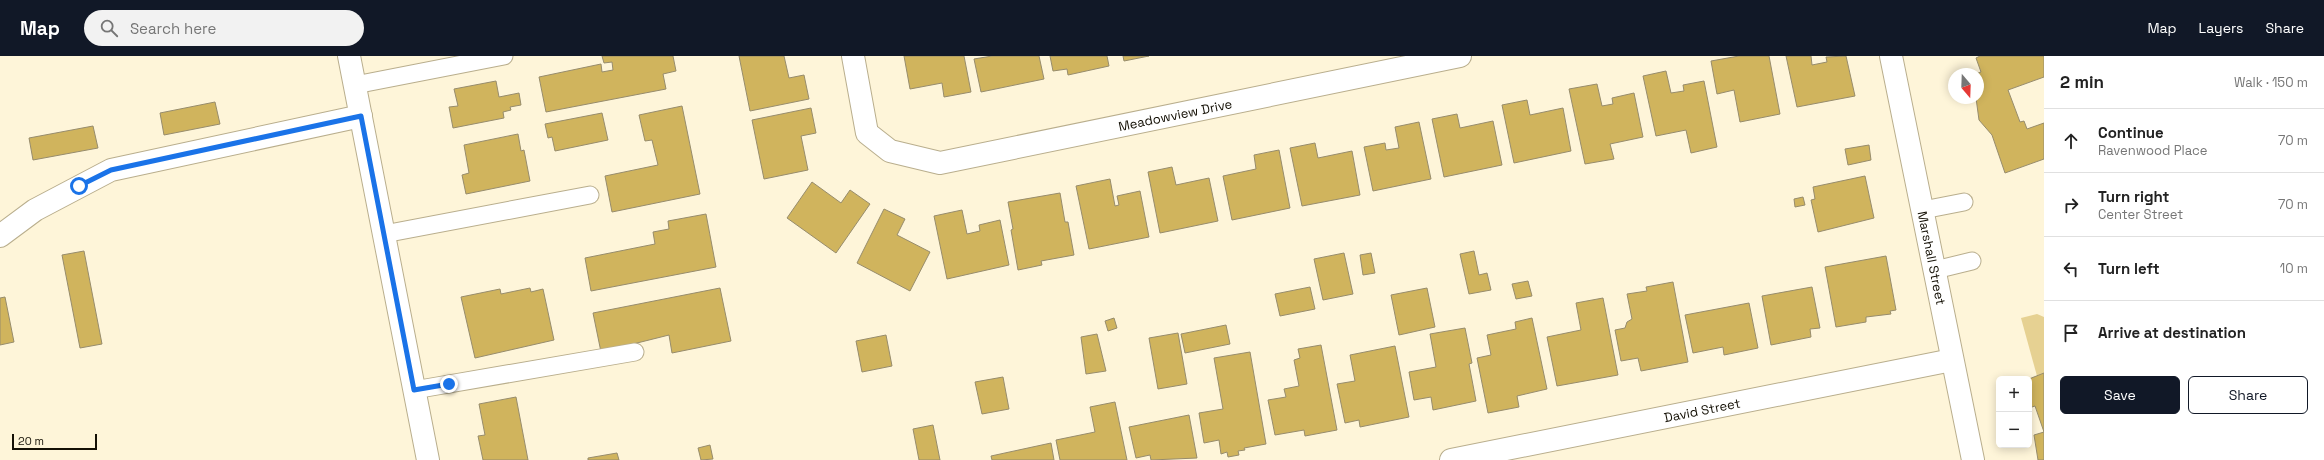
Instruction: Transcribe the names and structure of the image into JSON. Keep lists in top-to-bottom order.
{
  "streets": {
    "street": ["Meadowview Drive", "Marshall Street", "David Street"]
  },
  "crossings": [
    ["Marshall Street", "David Street"]
  ],
  "scale_bar": "20 m",
  "north": "bottom",
  "page": {
    "header": "Map",
    "search": "Search here",
    "nav": ["Map", "Layers", "Share"],
    "heading": ["2 min", "Walk · 150 m"],
    "list": [
      ["Continue", "Ravenwood Place", "70 m"],
      ["Turn right", "Center Street", "70 m"],
      ["Turn left", "10 m"],
      "Arrive at destination"
    ],
    "buttons": ["Save", "Share"],
    "map_buttons": ["+", "−"],
    "scale": "20 m"
  }
}
